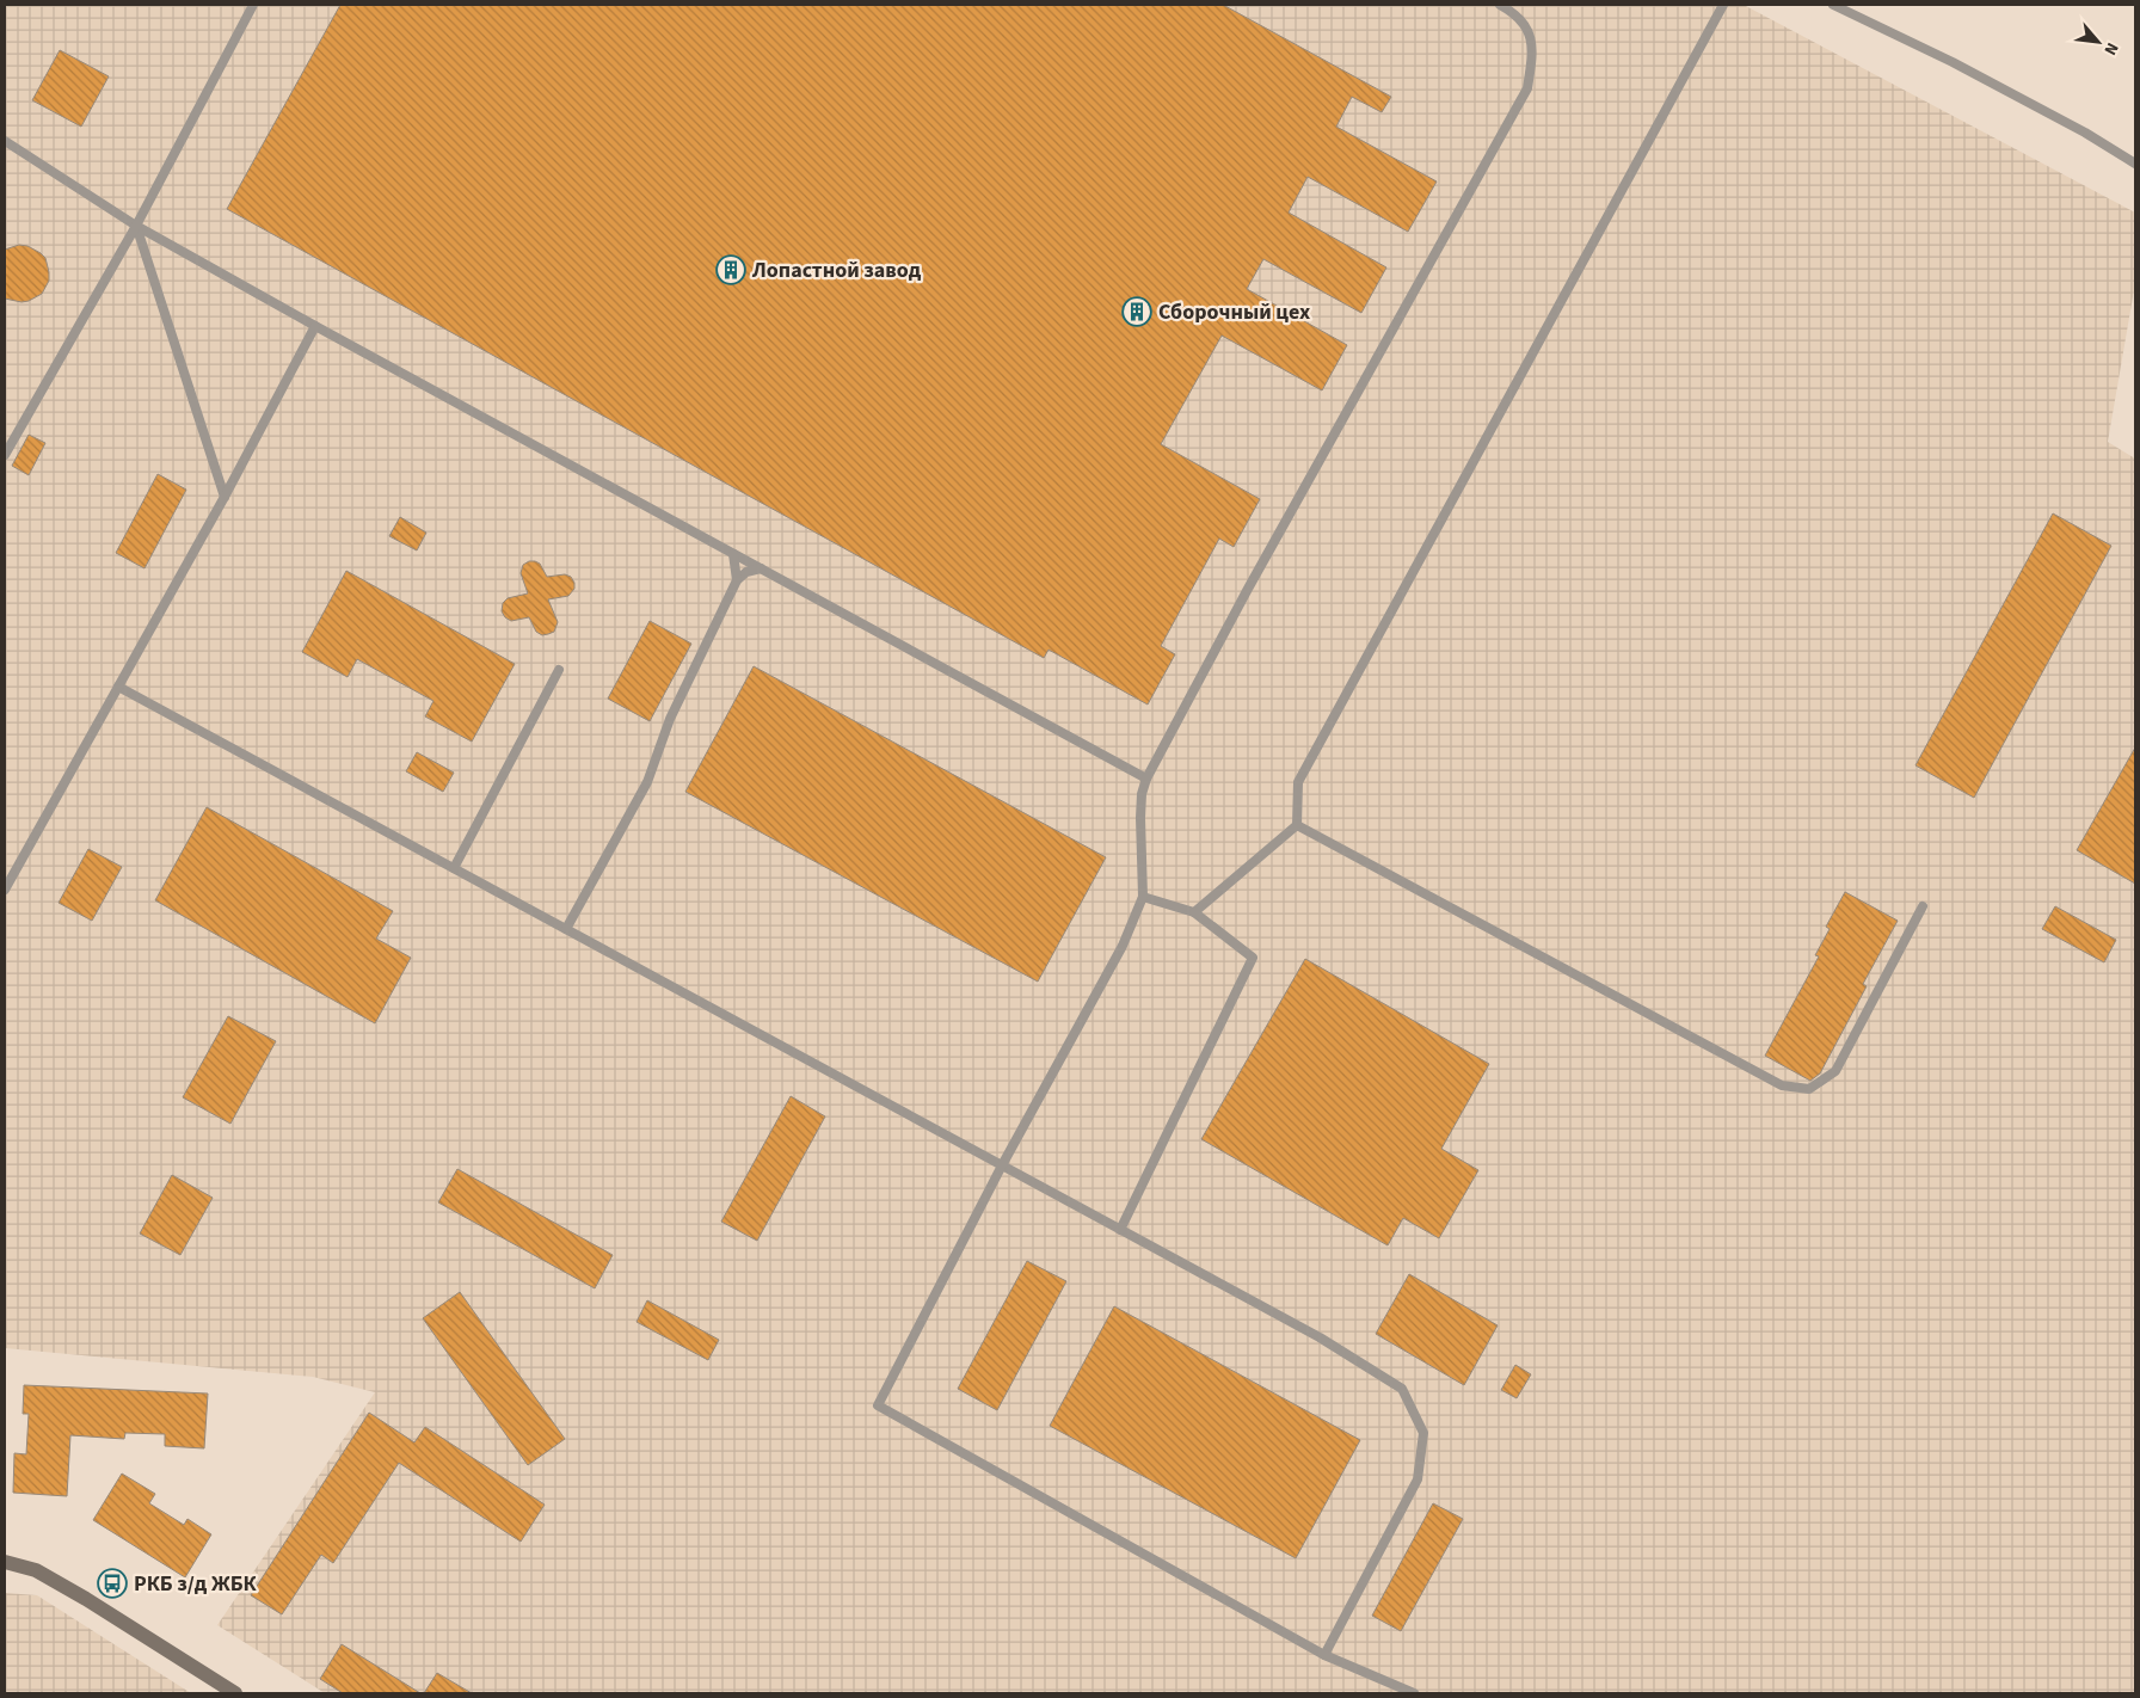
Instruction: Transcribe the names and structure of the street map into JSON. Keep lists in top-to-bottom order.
{
  "places": {
    "building": ["Лопастной завод", "Сборочный цех"],
    "bus stop": ["РКБ з/д ЖБК"]
  },
  "north": "bottom right"
}
